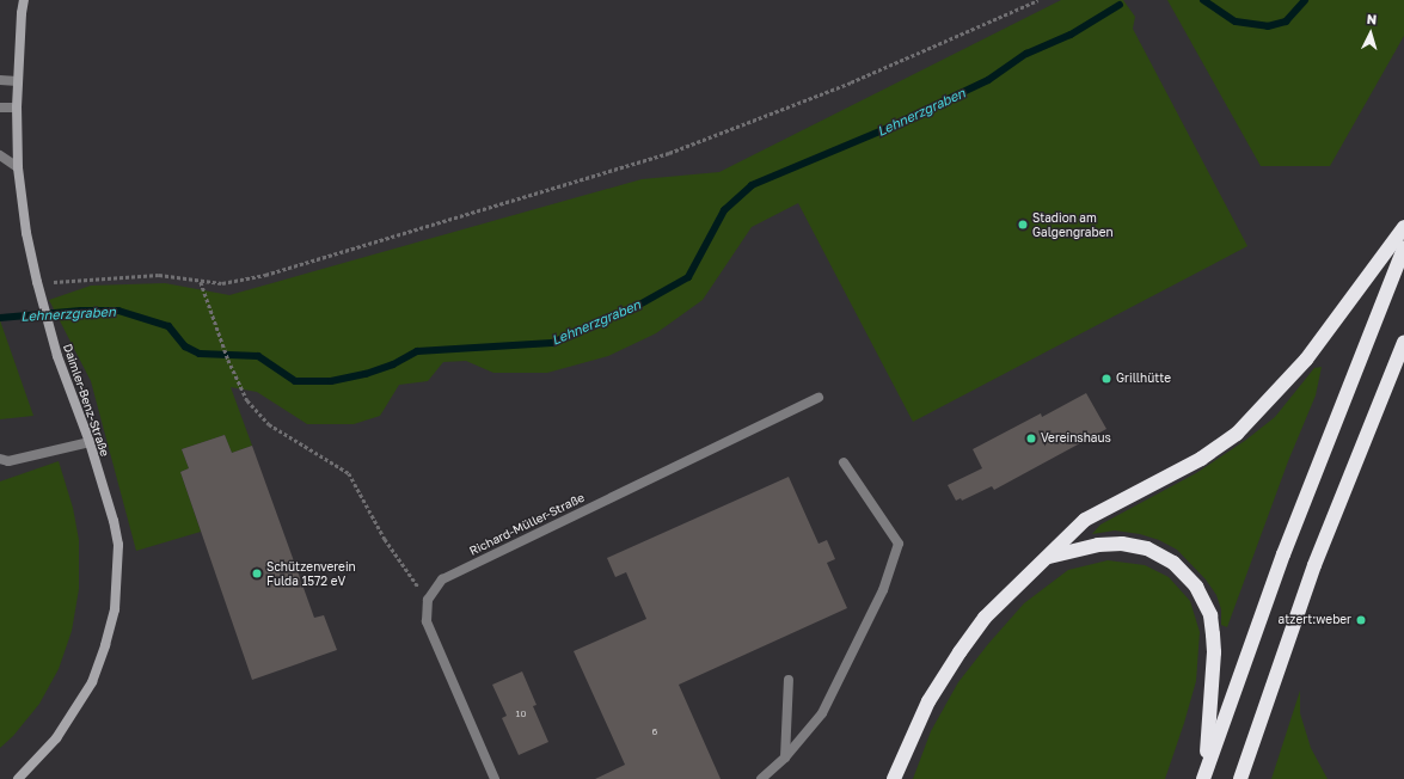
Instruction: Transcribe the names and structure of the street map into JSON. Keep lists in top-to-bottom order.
{
  "streets": {
    "street": ["Daimler-Benz-Straße", "Richard-Müller-Straße"]
  },
  "water": ["Lehnerzgraben"],
  "places": [
    "Stadion am Galgengraben",
    "Grillhütte",
    "Vereinshaus",
    "Schützenverein Fulda 1572 eV",
    "atzert:weber"
  ],
  "house_numbers": ["10", "6"],
  "north": "top"
}
